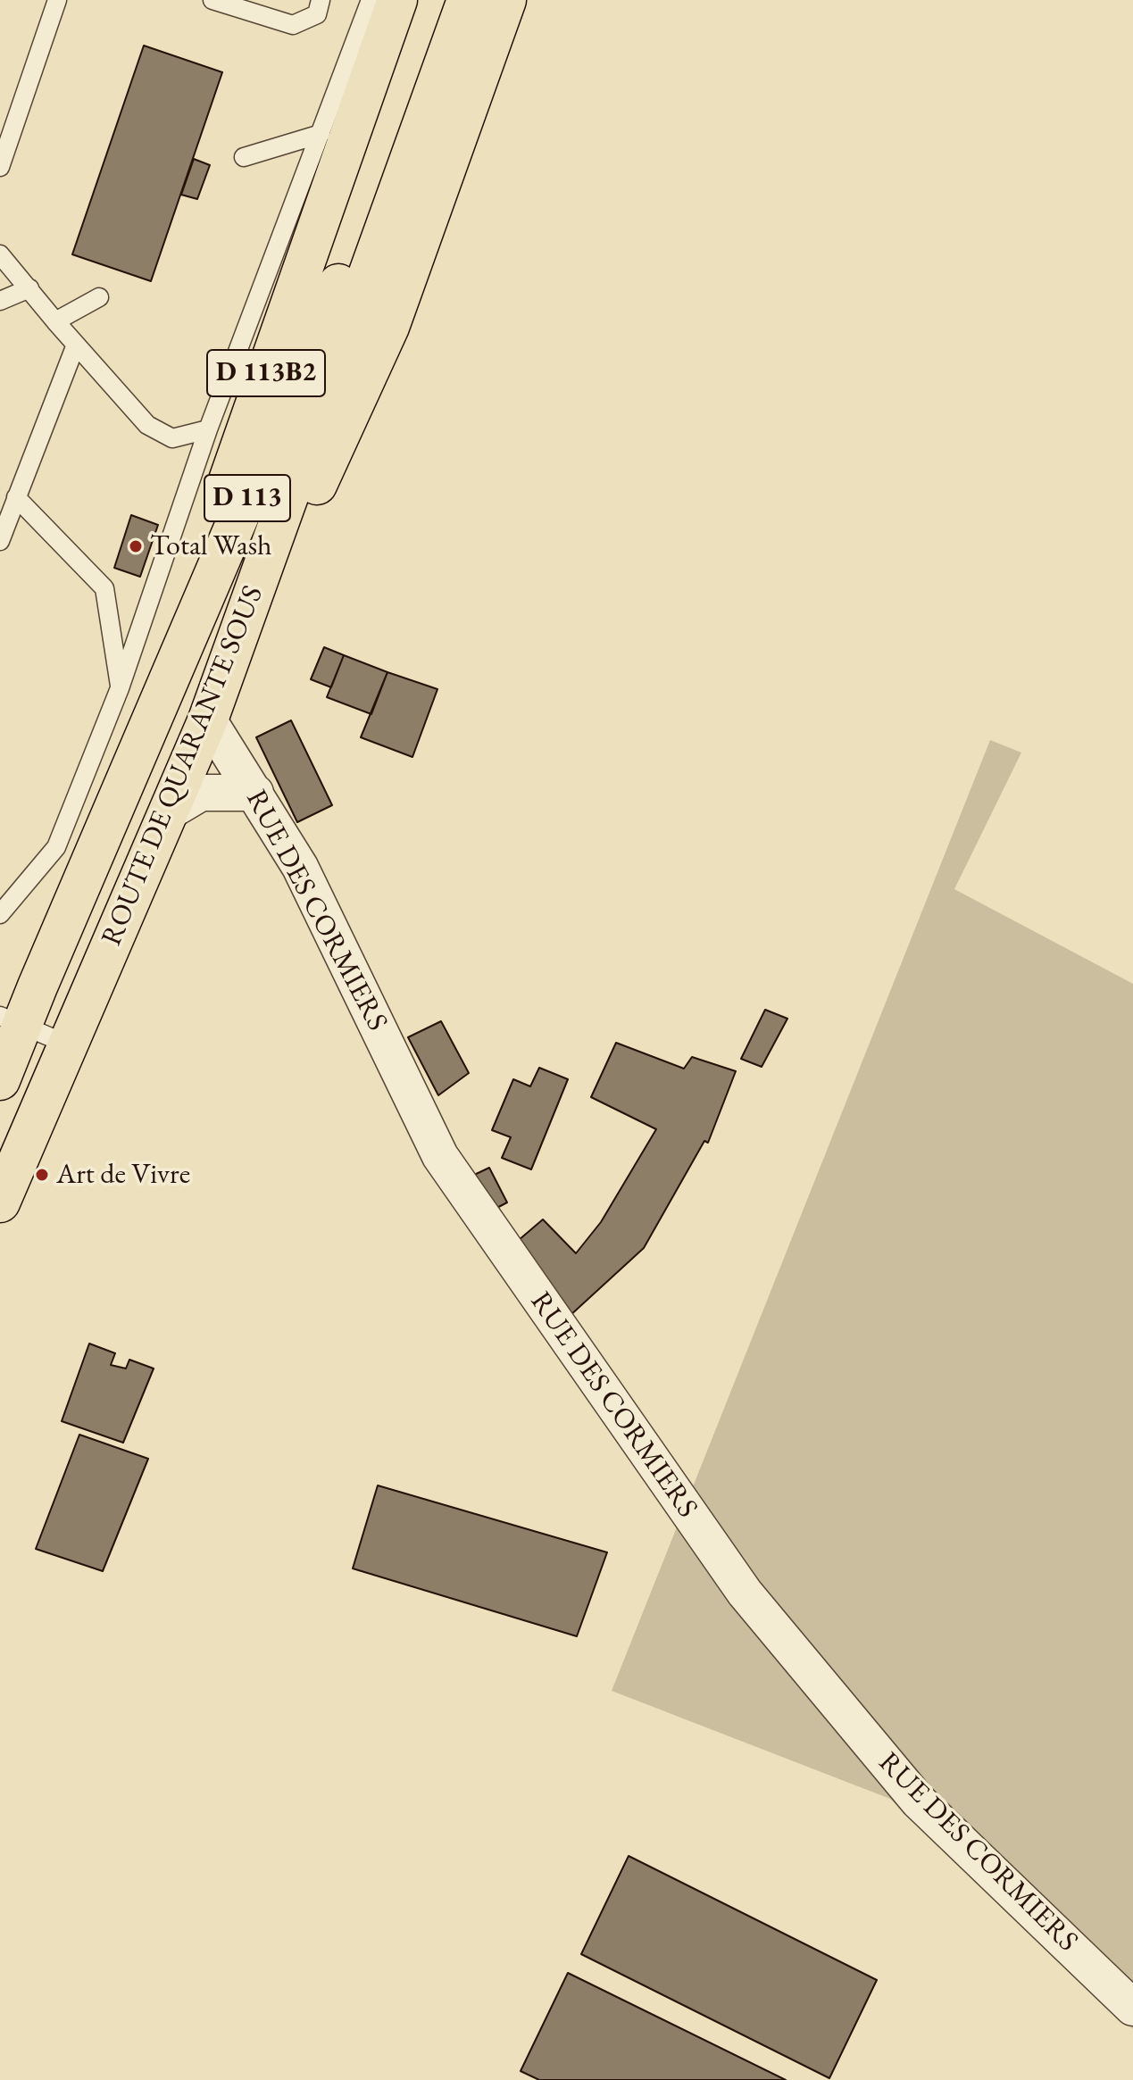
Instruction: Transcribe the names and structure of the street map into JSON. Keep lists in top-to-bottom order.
{
  "streets": {
    "main road": ["D 113B2", "D 113", "ROUTE DE QUARANTE SOUS"],
    "street": ["RUE DES CORMIERS"]
  },
  "crossings": [
    ["D 113B2", "ROUTE DE QUARANTE SOUS"],
    ["ROUTE DE QUARANTE SOUS", "RUE DES CORMIERS"]
  ],
  "places": ["Total Wash", "Art de Vivre"]
}
